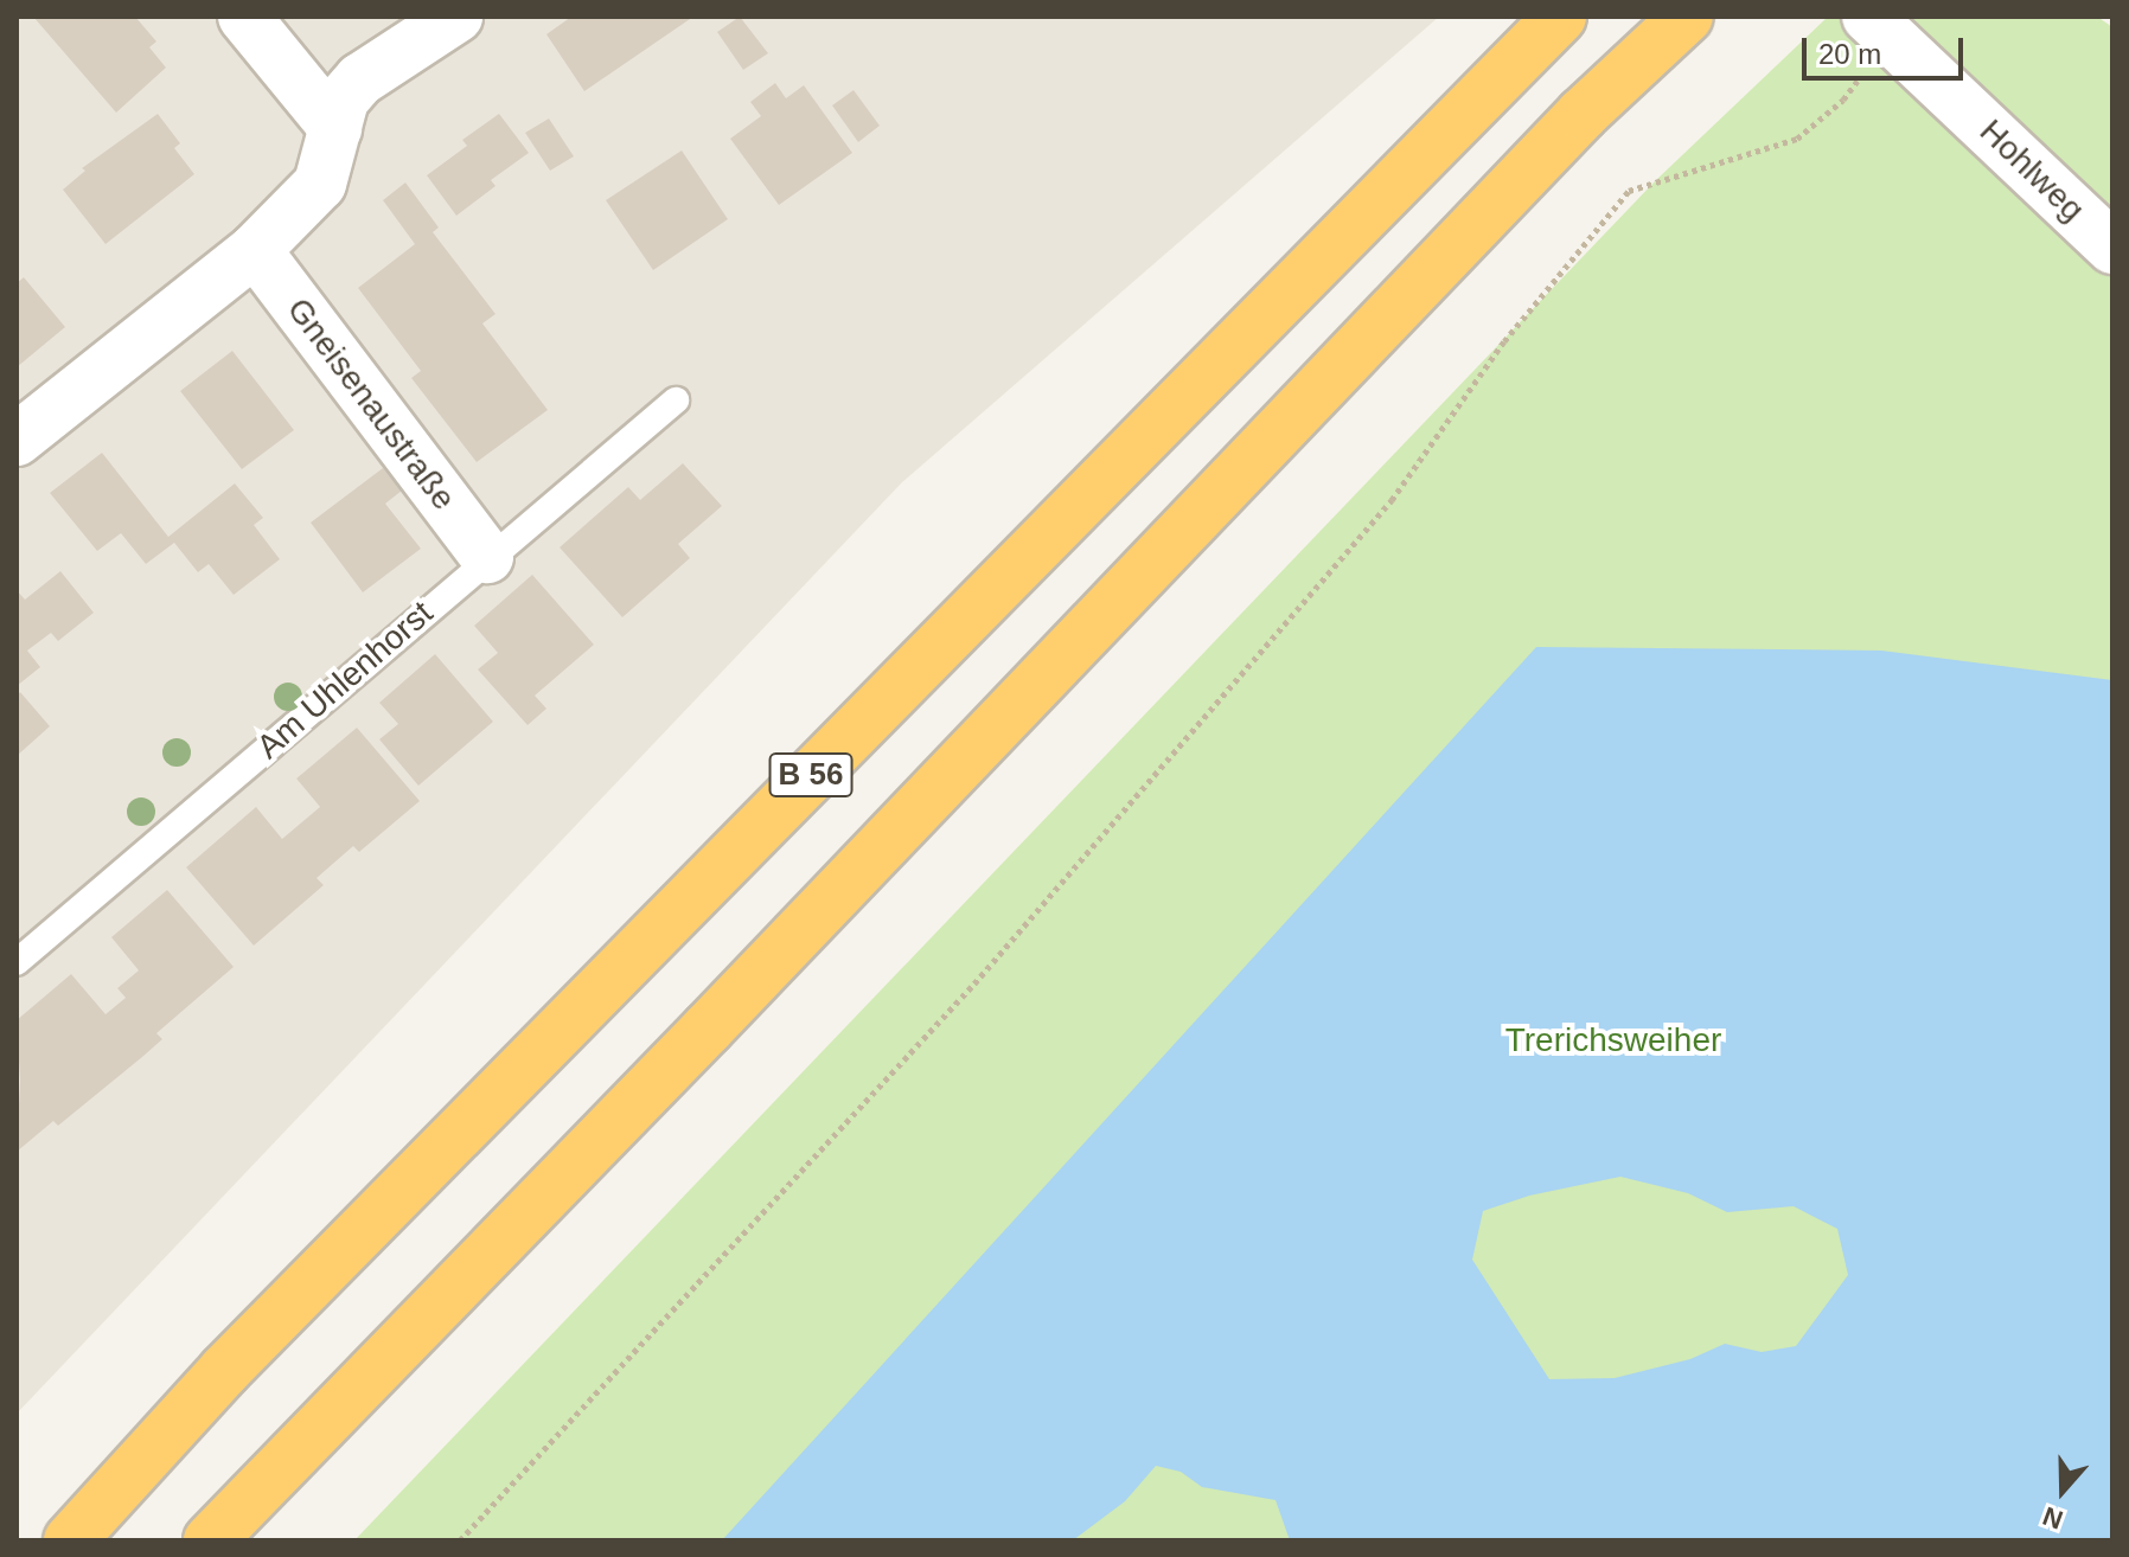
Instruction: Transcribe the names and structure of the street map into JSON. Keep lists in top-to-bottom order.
{
  "streets": {
    "highway": ["B 56"],
    "street": ["Hohlweg", "Gneisenaustraße"],
    "lane": ["Am Uhlenhorst"]
  },
  "crossings": [
    ["Gneisenaustraße", "Am Uhlenhorst"]
  ],
  "parks": ["Trerichsweiher"],
  "scale_bar": "20 m",
  "north": "bottom"
}
